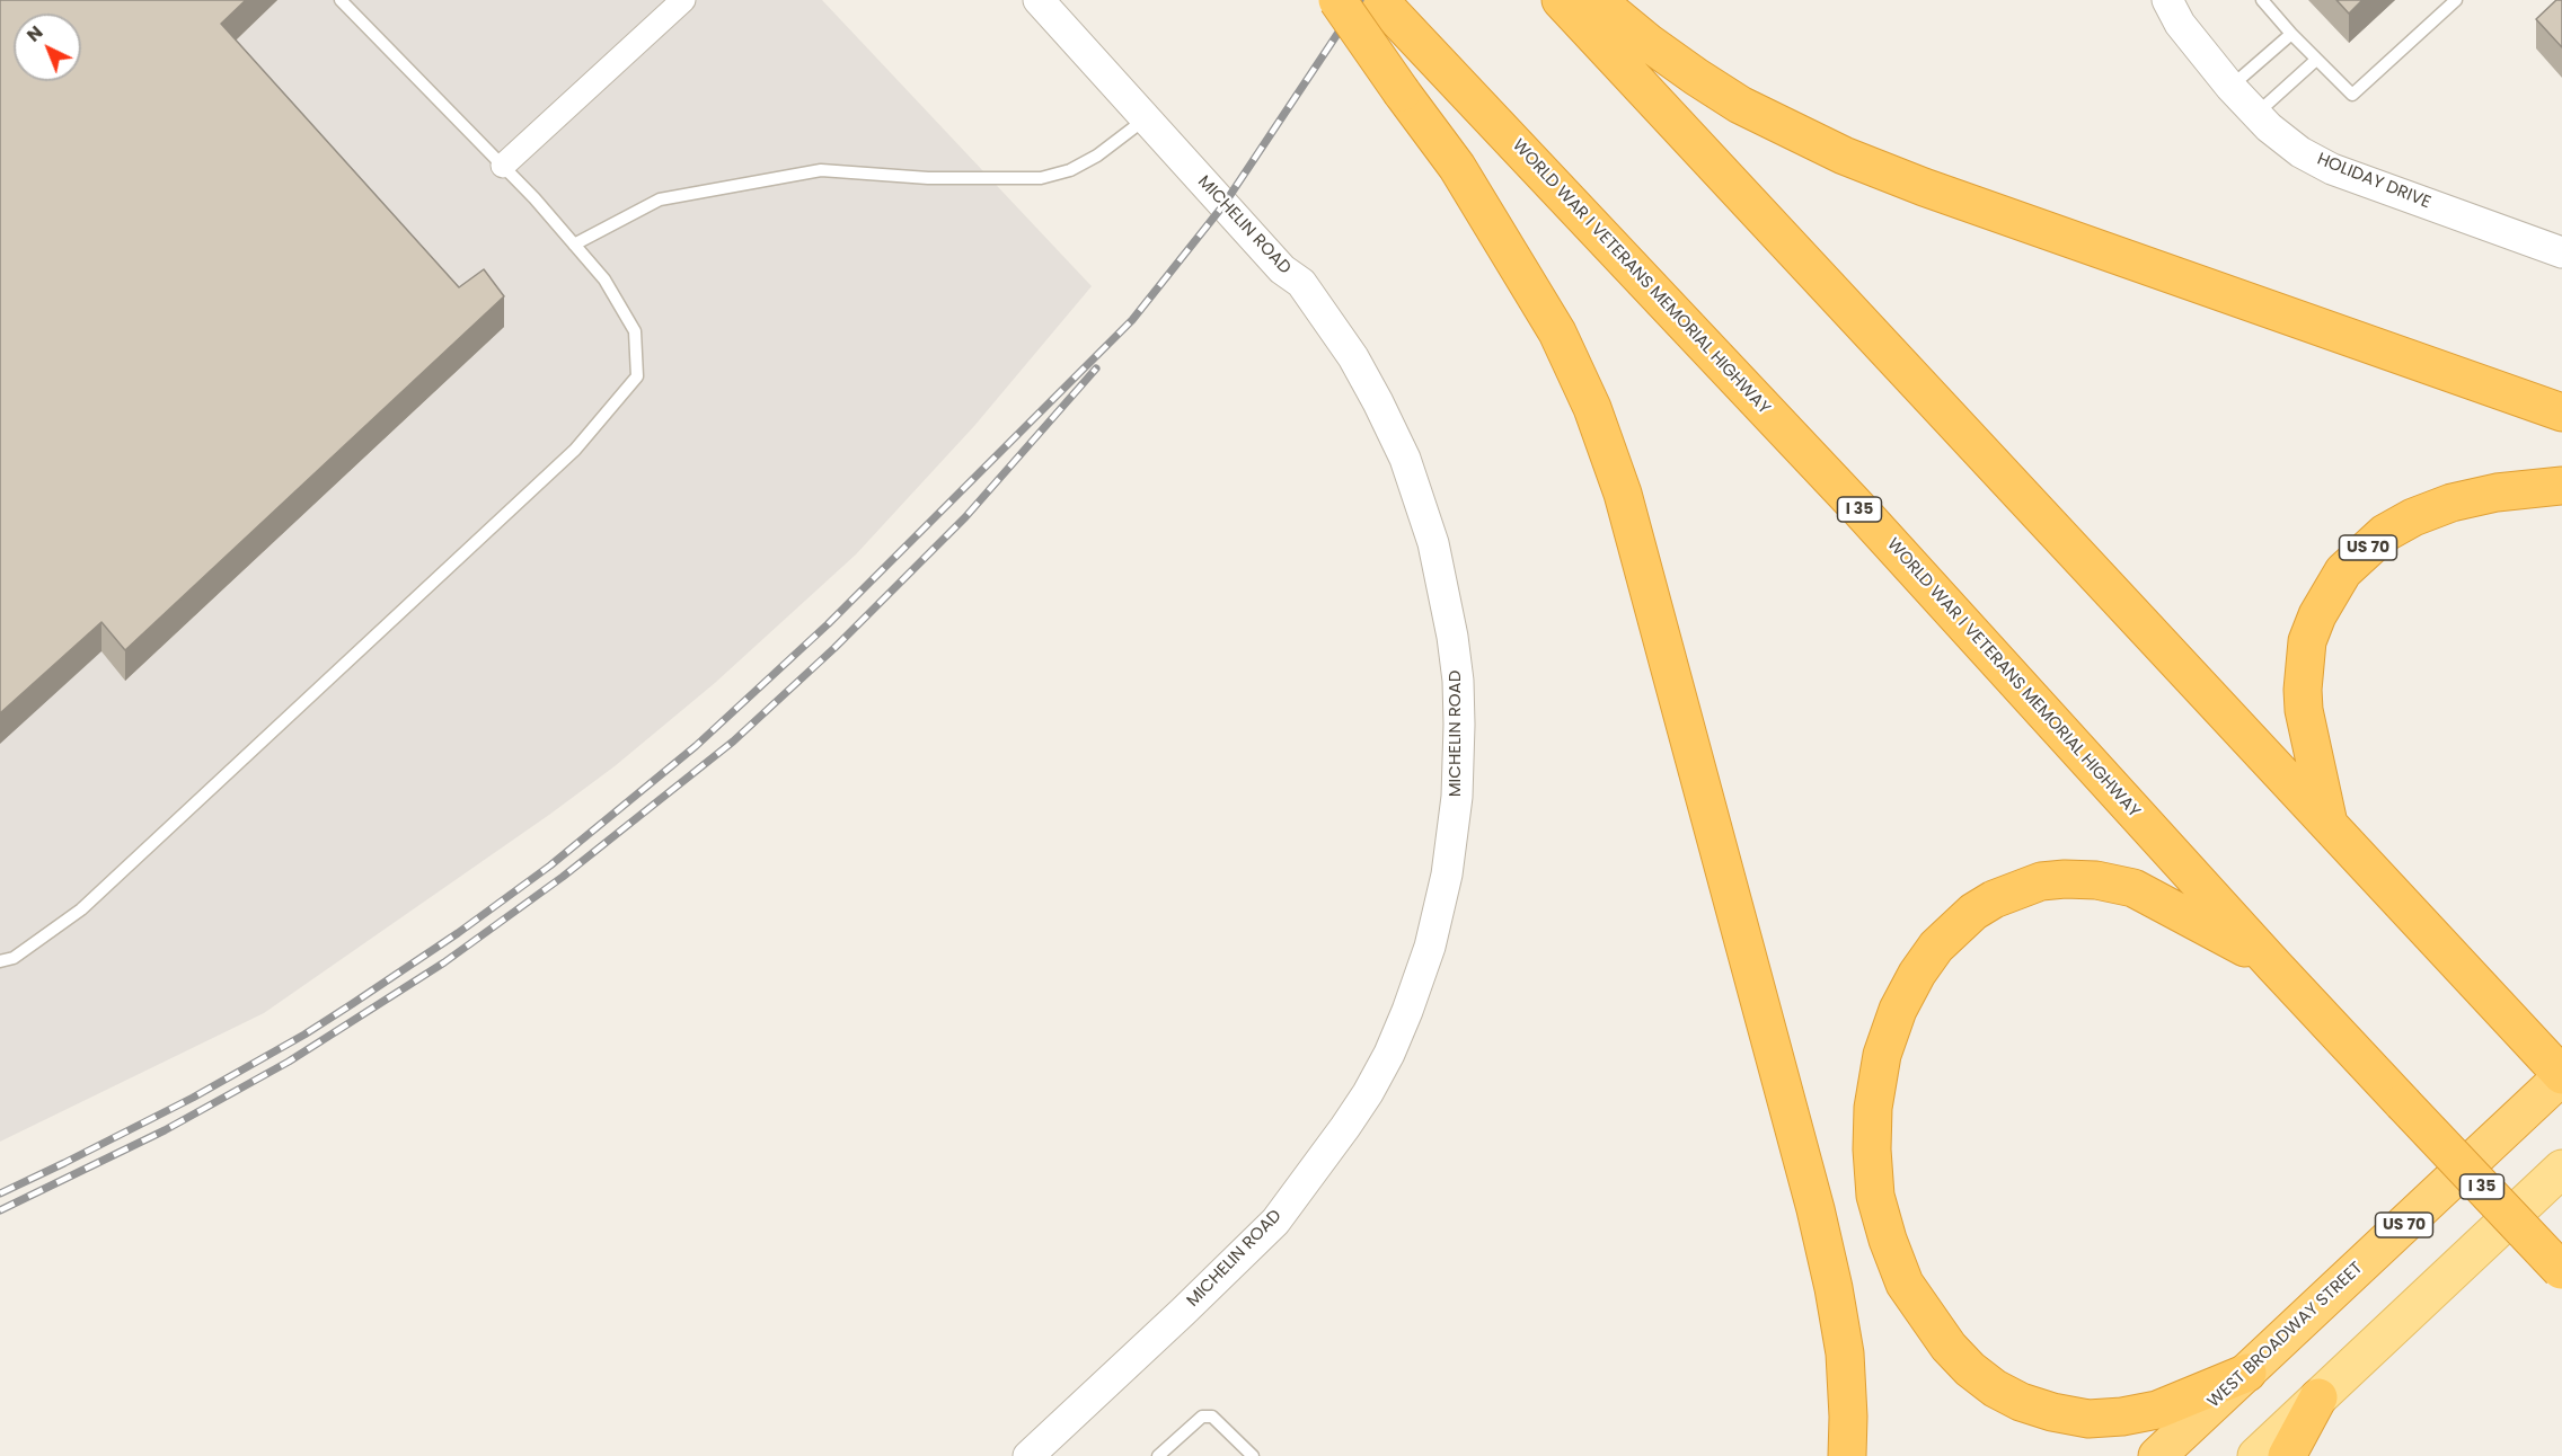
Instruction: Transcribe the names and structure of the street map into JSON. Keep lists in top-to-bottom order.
{
  "streets": {
    "highway": [
      "WORLD WAR I VETERANS MEMORIAL HIGHWAY",
      "I 35",
      "US 70",
      "WEST BROADWAY STREET"
    ],
    "street": ["HOLIDAY DRIVE", "MICHELIN ROAD"]
  },
  "north": "top left"
}
